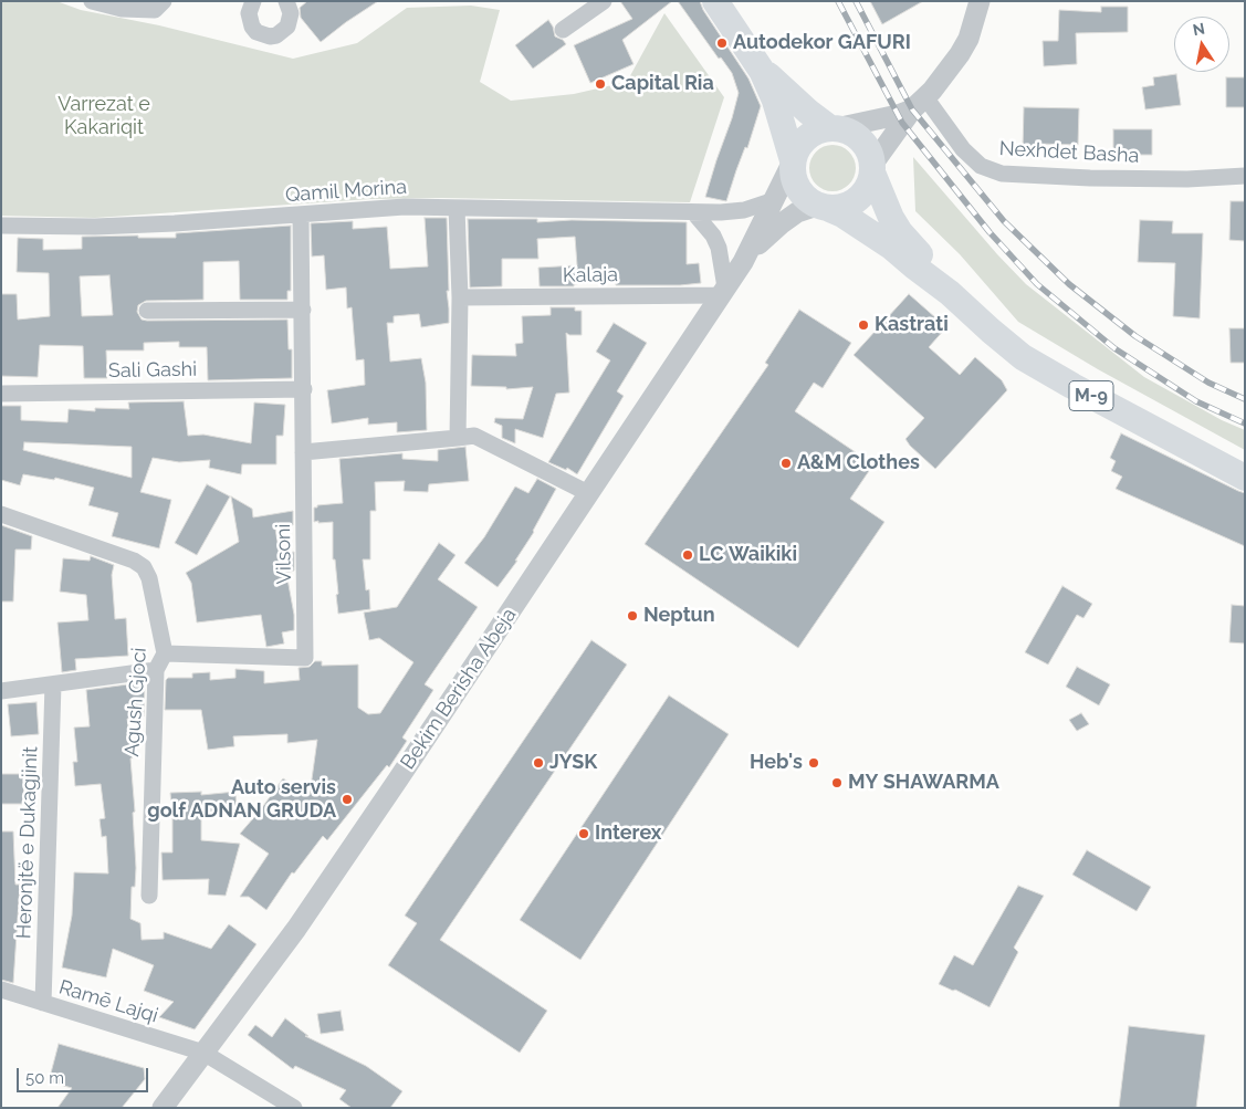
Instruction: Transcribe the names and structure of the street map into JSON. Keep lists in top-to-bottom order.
{
  "streets": {
    "main road": ["M-9"],
    "street": [
      "Nexhdet Basha",
      "Qamil Morina",
      "Kalaja",
      "Sali Gashi",
      "Vilsoni",
      "Bekim Berisha Abeja",
      "Agush Gjoci",
      "Heronjtë e Dukagjinit",
      "Ramē Lajqi"
    ]
  },
  "crossings": [
    ["Qamil Morina", "Vilsoni"],
    ["Qamil Morina", "Bekim Berisha Abeja"],
    ["Kalaja", "Bekim Berisha Abeja"],
    ["Sali Gashi", "Vilsoni"],
    ["M-9", "Bekim Berisha Abeja"],
    ["Vilsoni", "Agush Gjoci"],
    ["Bekim Berisha Abeja", "Ramē Lajqi"],
    ["Heronjtë e Dukagjinit", "Ramē Lajqi"]
  ],
  "parks": ["Varrezat e Kakariqit"],
  "places": [
    "Autodekor GAFURI",
    "Capital Ria",
    "Kastrati",
    "A&M Clothes",
    "LC Waikiki",
    "Neptun",
    "JYSK",
    "Heb's",
    "MY SHAWARMA",
    "Auto servis golf ADNAN GRUDA",
    "Interex"
  ],
  "scale_bar": "50 m",
  "north": "top"
}
